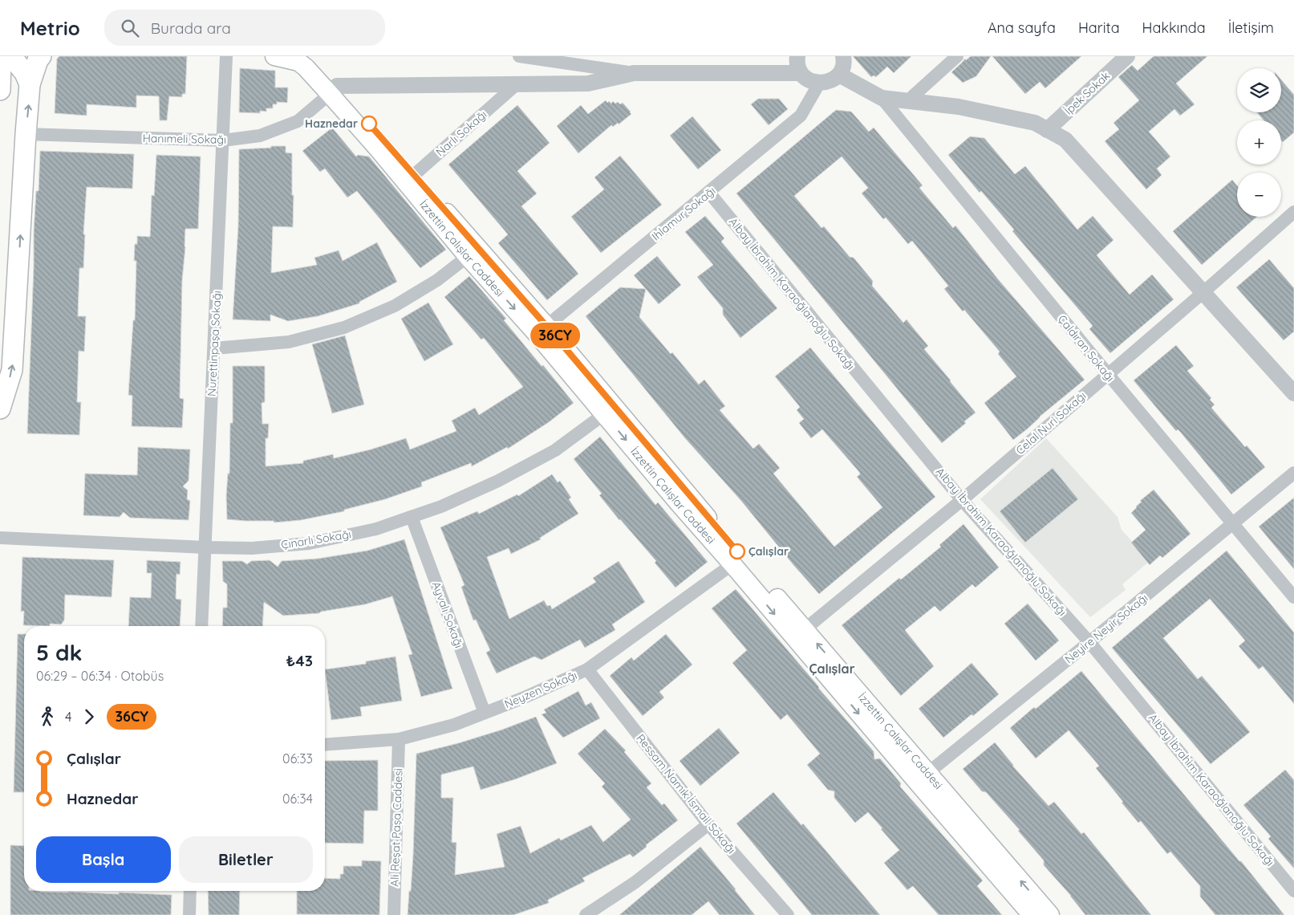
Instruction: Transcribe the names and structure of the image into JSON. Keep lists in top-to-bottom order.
{
  "streets": {
    "main road": ["İzzettin Çalışlar Caddesi"],
    "street": [
      "İpek Sokak",
      "Narlı Sokağı",
      "Hanımeli Sokağı",
      "Ihlamur Sokağı",
      "Albay İbrahim Karaoğlanoğlu Sokağı",
      "Nurettinpaşa Sokağı",
      "Çaldıran Sokağı",
      "Celal Nuri Sokağı",
      "Çınarlı Sokağı",
      "Ayvalı Sokağı",
      "Neyire Neyir Sokağı",
      "Neyzen Sokağı",
      "Ressam Namık İsmail Sokağı",
      "Ali Reşat Paşa Caddesi"
    ]
  },
  "crossings": [
    ["Narlı Sokağı", "İzzettin Çalışlar Caddesi"],
    ["Hanımeli Sokağı", "İzzettin Çalışlar Caddesi"],
    ["Hanımeli Sokağı", "Nurettinpaşa Sokağı"],
    ["Ihlamur Sokağı", "İzzettin Çalışlar Caddesi"],
    ["Ihlamur Sokağı", "Albay İbrahim Karaoğlanoğlu Sokağı"],
    ["İzzettin Çalışlar Caddesi", "Celal Nuri Sokağı"],
    ["İzzettin Çalışlar Caddesi", "Çınarlı Sokağı"],
    ["İzzettin Çalışlar Caddesi", "Neyire Neyir Sokağı"],
    ["İzzettin Çalışlar Caddesi", "Neyzen Sokağı"],
    ["Albay İbrahim Karaoğlanoğlu Sokağı", "Celal Nuri Sokağı"],
    ["Albay İbrahim Karaoğlanoğlu Sokağı", "Neyire Neyir Sokağı"],
    ["Nurettinpaşa Sokağı", "Çınarlı Sokağı"],
    ["Çaldıran Sokağı", "Celal Nuri Sokağı"],
    ["Çaldıran Sokağı", "Neyire Neyir Sokağı"],
    ["Çınarlı Sokağı", "Ayvalı Sokağı"],
    ["Ayvalı Sokağı", "Neyzen Sokağı"],
    ["Neyzen Sokağı", "Ressam Namık İsmail Sokağı"],
    ["Neyzen Sokağı", "Ali Reşat Paşa Caddesi"]
  ],
  "districts": ["Çalışlar"],
  "places": ["Haznedar", "Çalışlar"],
  "lines": ["bus line 36CY"],
  "page": {
    "header": "Metrio",
    "search": "Burada ara",
    "nav": [
      "Ana sayfa",
      "Harita",
      "Hakkında",
      "İletişim"
    ],
    "on_map": "36CY",
    "map_buttons": ["+", "−"],
    "heading": ["5 dk", "06:29 – 06:34 · Otobüs", "₺43"],
    "legs": ["4", "36CY"],
    "list": [
      {
        "name": "Çalışlar",
        "value": "06:33"
      },
      {
        "name": "Haznedar",
        "value": "06:34"
      }
    ],
    "buttons": ["Başla", "Biletler"]
  }
}
